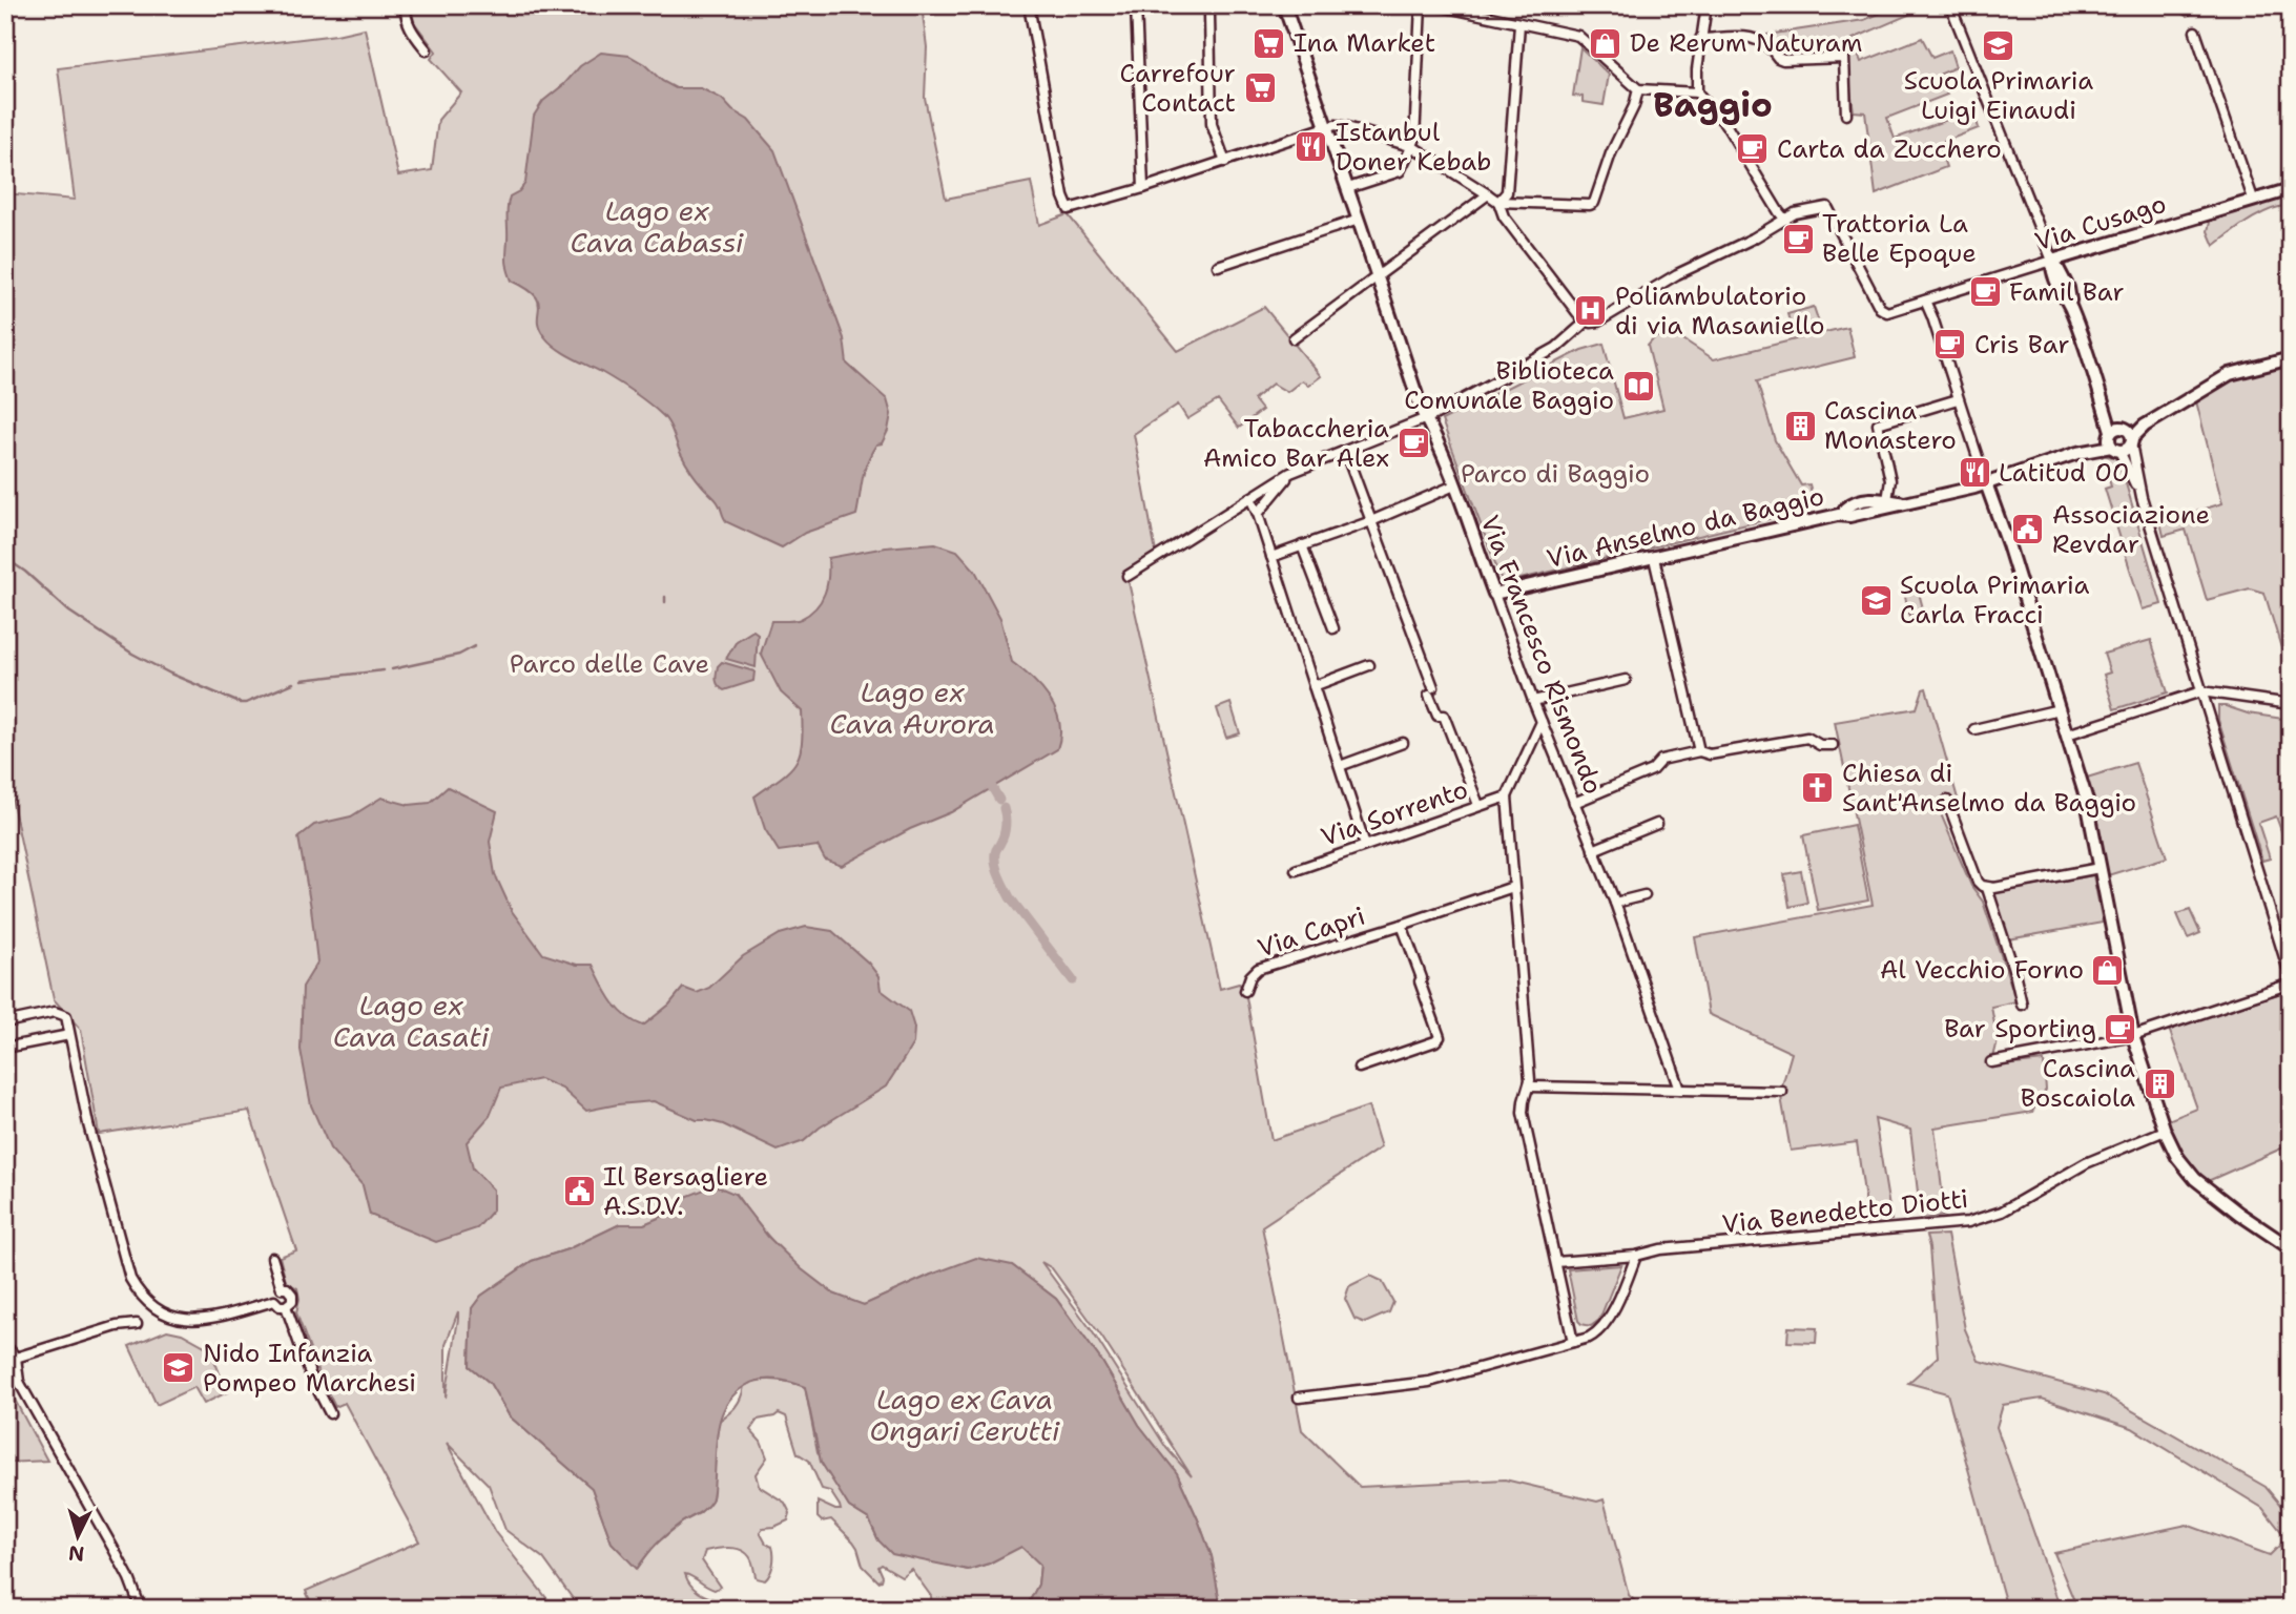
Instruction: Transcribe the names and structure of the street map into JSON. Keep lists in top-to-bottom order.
{
  "streets": {
    "street": [
      "Via Cusago",
      "Via Anselmo da Baggio",
      "Via Francesco Rismondo",
      "Via Sorrento",
      "Via Capri",
      "Via Benedetto Diotti"
    ]
  },
  "crossings": [
    ["Via Anselmo da Baggio", "Via Francesco Rismondo"]
  ],
  "districts": ["Baggio"],
  "water": [
    "Lago ex Cava Cabassi",
    "Lago ex Cava Aurora",
    "Lago ex Cava Casati",
    "Lago ex Cava Ongari Cerutti"
  ],
  "parks": ["Parco di Baggio", "Parco delle Cave"],
  "places": {
    "supermarket": ["Ina Market", "Carrefour Contact"],
    "shop": ["De Rerum Naturam", "Al Vecchio Forno"],
    "school or university": ["Scuola Primaria Luigi Einaudi", "Scuola Primaria Carla Fracci", "Nido Infanzia Pompeo Marchesi"],
    "restaurant": ["Istanbul Doner Kebab", "Latitud 00"],
    "cafe": [
      "Carta da Zucchero",
      "Trattoria La Belle Epoque",
      "Famil Bar",
      "Cris Bar",
      "Tabaccheria Amico Bar Alex",
      "Bar Sporting"
    ],
    "hospital": ["Poliambulatorio di via Masaniello"],
    "library": ["Biblioteca Comunale Baggio"],
    "building": ["Cascina Monastero", "Cascina Boscaiola"],
    "public building": ["Associazione Revdar", "Il Bersagliere A.S.D.V."],
    "church": ["Chiesa di Sant'Anselmo da Baggio"]
  },
  "north": "bottom"
}
